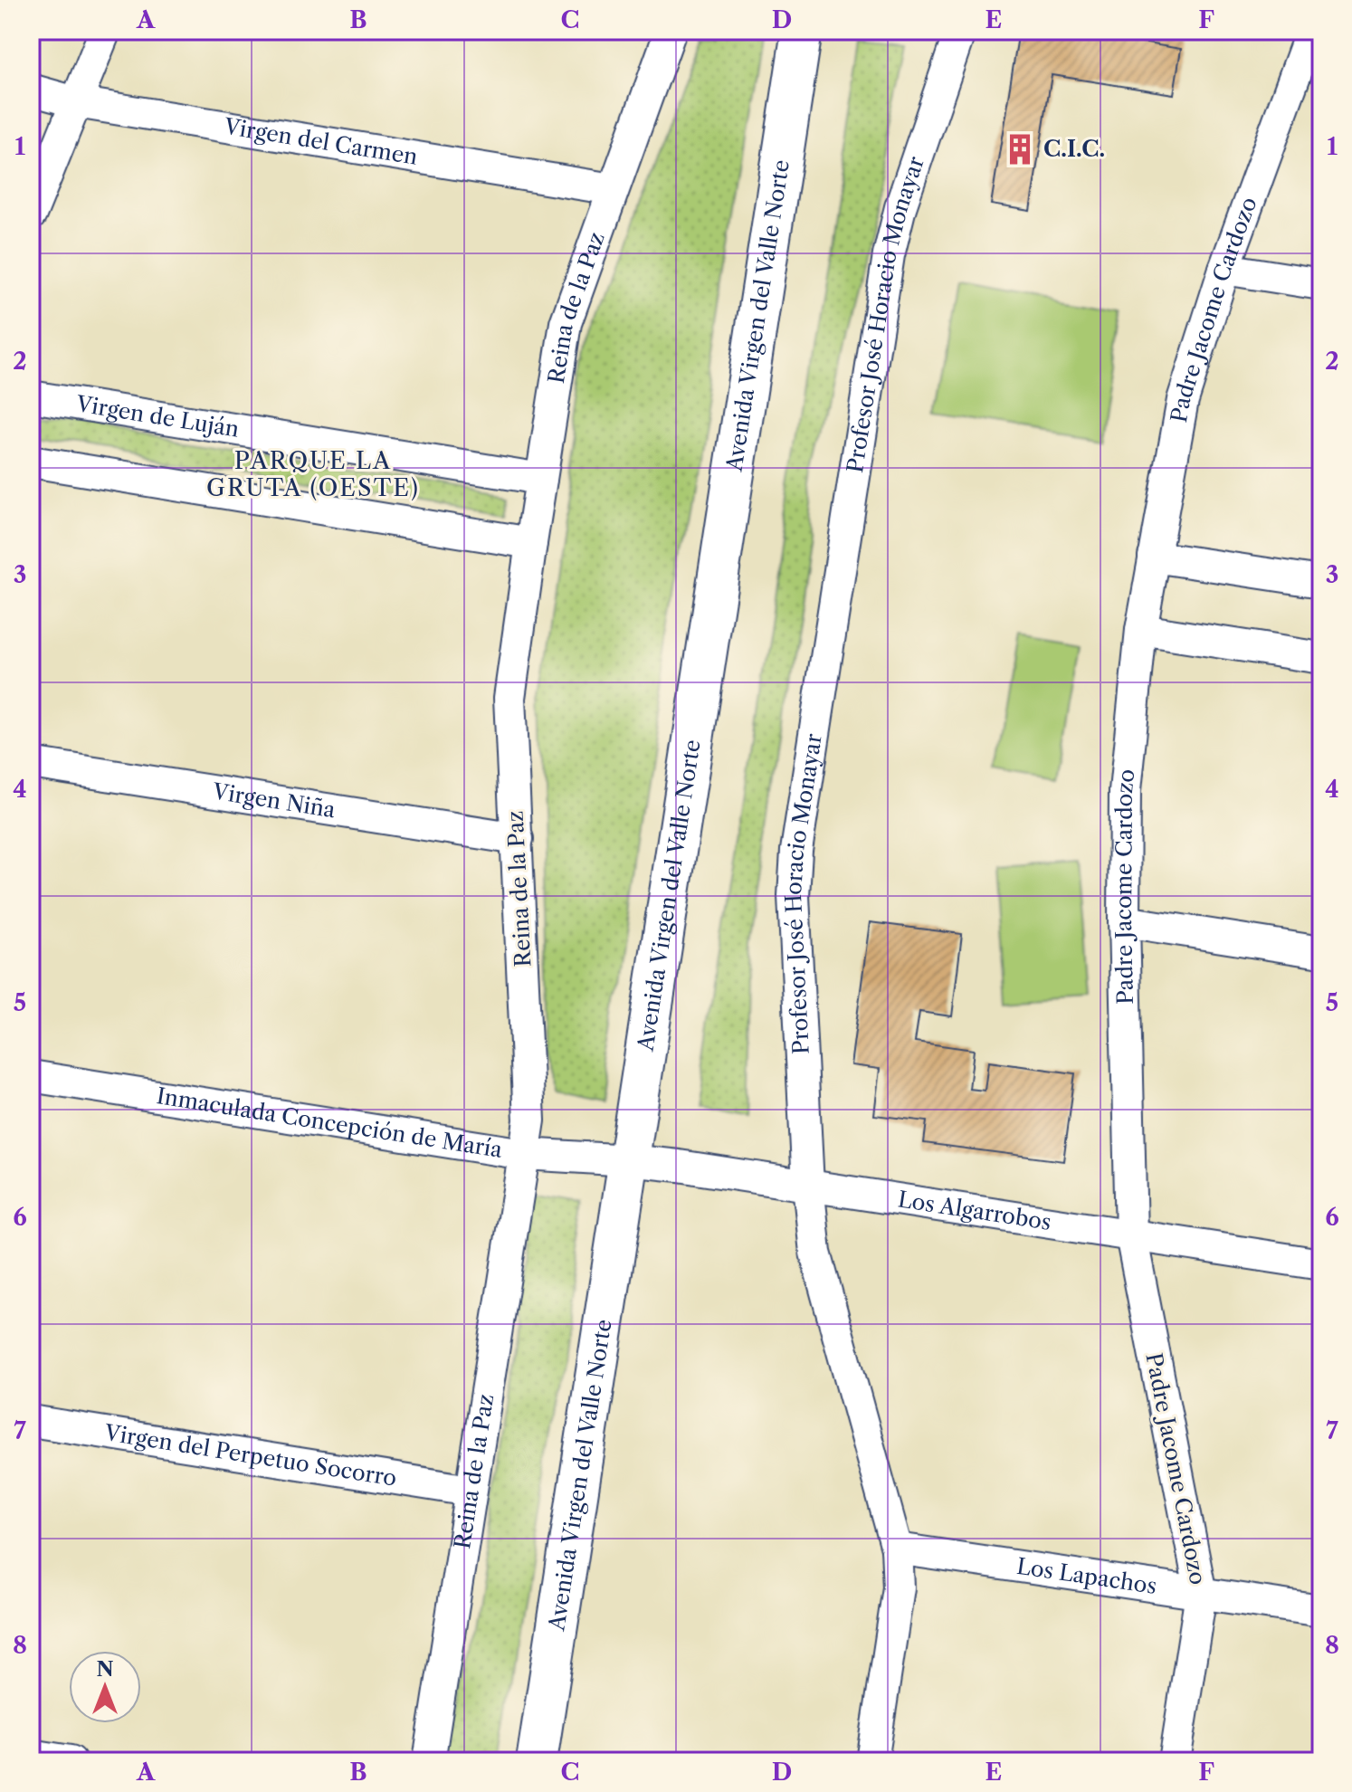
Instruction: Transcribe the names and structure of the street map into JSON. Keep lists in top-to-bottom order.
{
  "streets": {
    "main road": ["Avenida Virgen del Valle Norte"],
    "street": [
      "Virgen del Carmen",
      "Reina de la Paz",
      "Padre Jacome Cardozo",
      "Profesor José Horacio Monayar",
      "Virgen de Luján",
      "Virgen Niña",
      "Inmaculada Concepción de María",
      "Los Algarrobos",
      "Virgen del Perpetuo Socorro",
      "Los Lapachos"
    ]
  },
  "crossings": [
    ["Virgen del Carmen", "Reina de la Paz"],
    ["Reina de la Paz", "Virgen de Luján"],
    ["Reina de la Paz", "Virgen Niña"],
    ["Reina de la Paz", "Inmaculada Concepción de María"],
    ["Reina de la Paz", "Virgen del Perpetuo Socorro"],
    ["Padre Jacome Cardozo", "Los Algarrobos"],
    ["Padre Jacome Cardozo", "Los Lapachos"],
    ["Profesor José Horacio Monayar", "Los Algarrobos"],
    ["Profesor José Horacio Monayar", "Los Lapachos"],
    ["Avenida Virgen del Valle Norte", "Inmaculada Concepción de María"],
    ["Avenida Virgen del Valle Norte", "Los Algarrobos"],
    ["Inmaculada Concepción de María", "Los Algarrobos"]
  ],
  "districts": ["PARQUE LA GRUTA (OESTE)"],
  "places": {
    "building": ["C.I.C."]
  },
  "north": "top",
  "grid": {
    "columns": [
      "A",
      "B",
      "C",
      "D",
      "E",
      "F"
    ],
    "rows": [
      "1",
      "2",
      "3",
      "4",
      "5",
      "6",
      "7",
      "8"
    ]
  }
}
